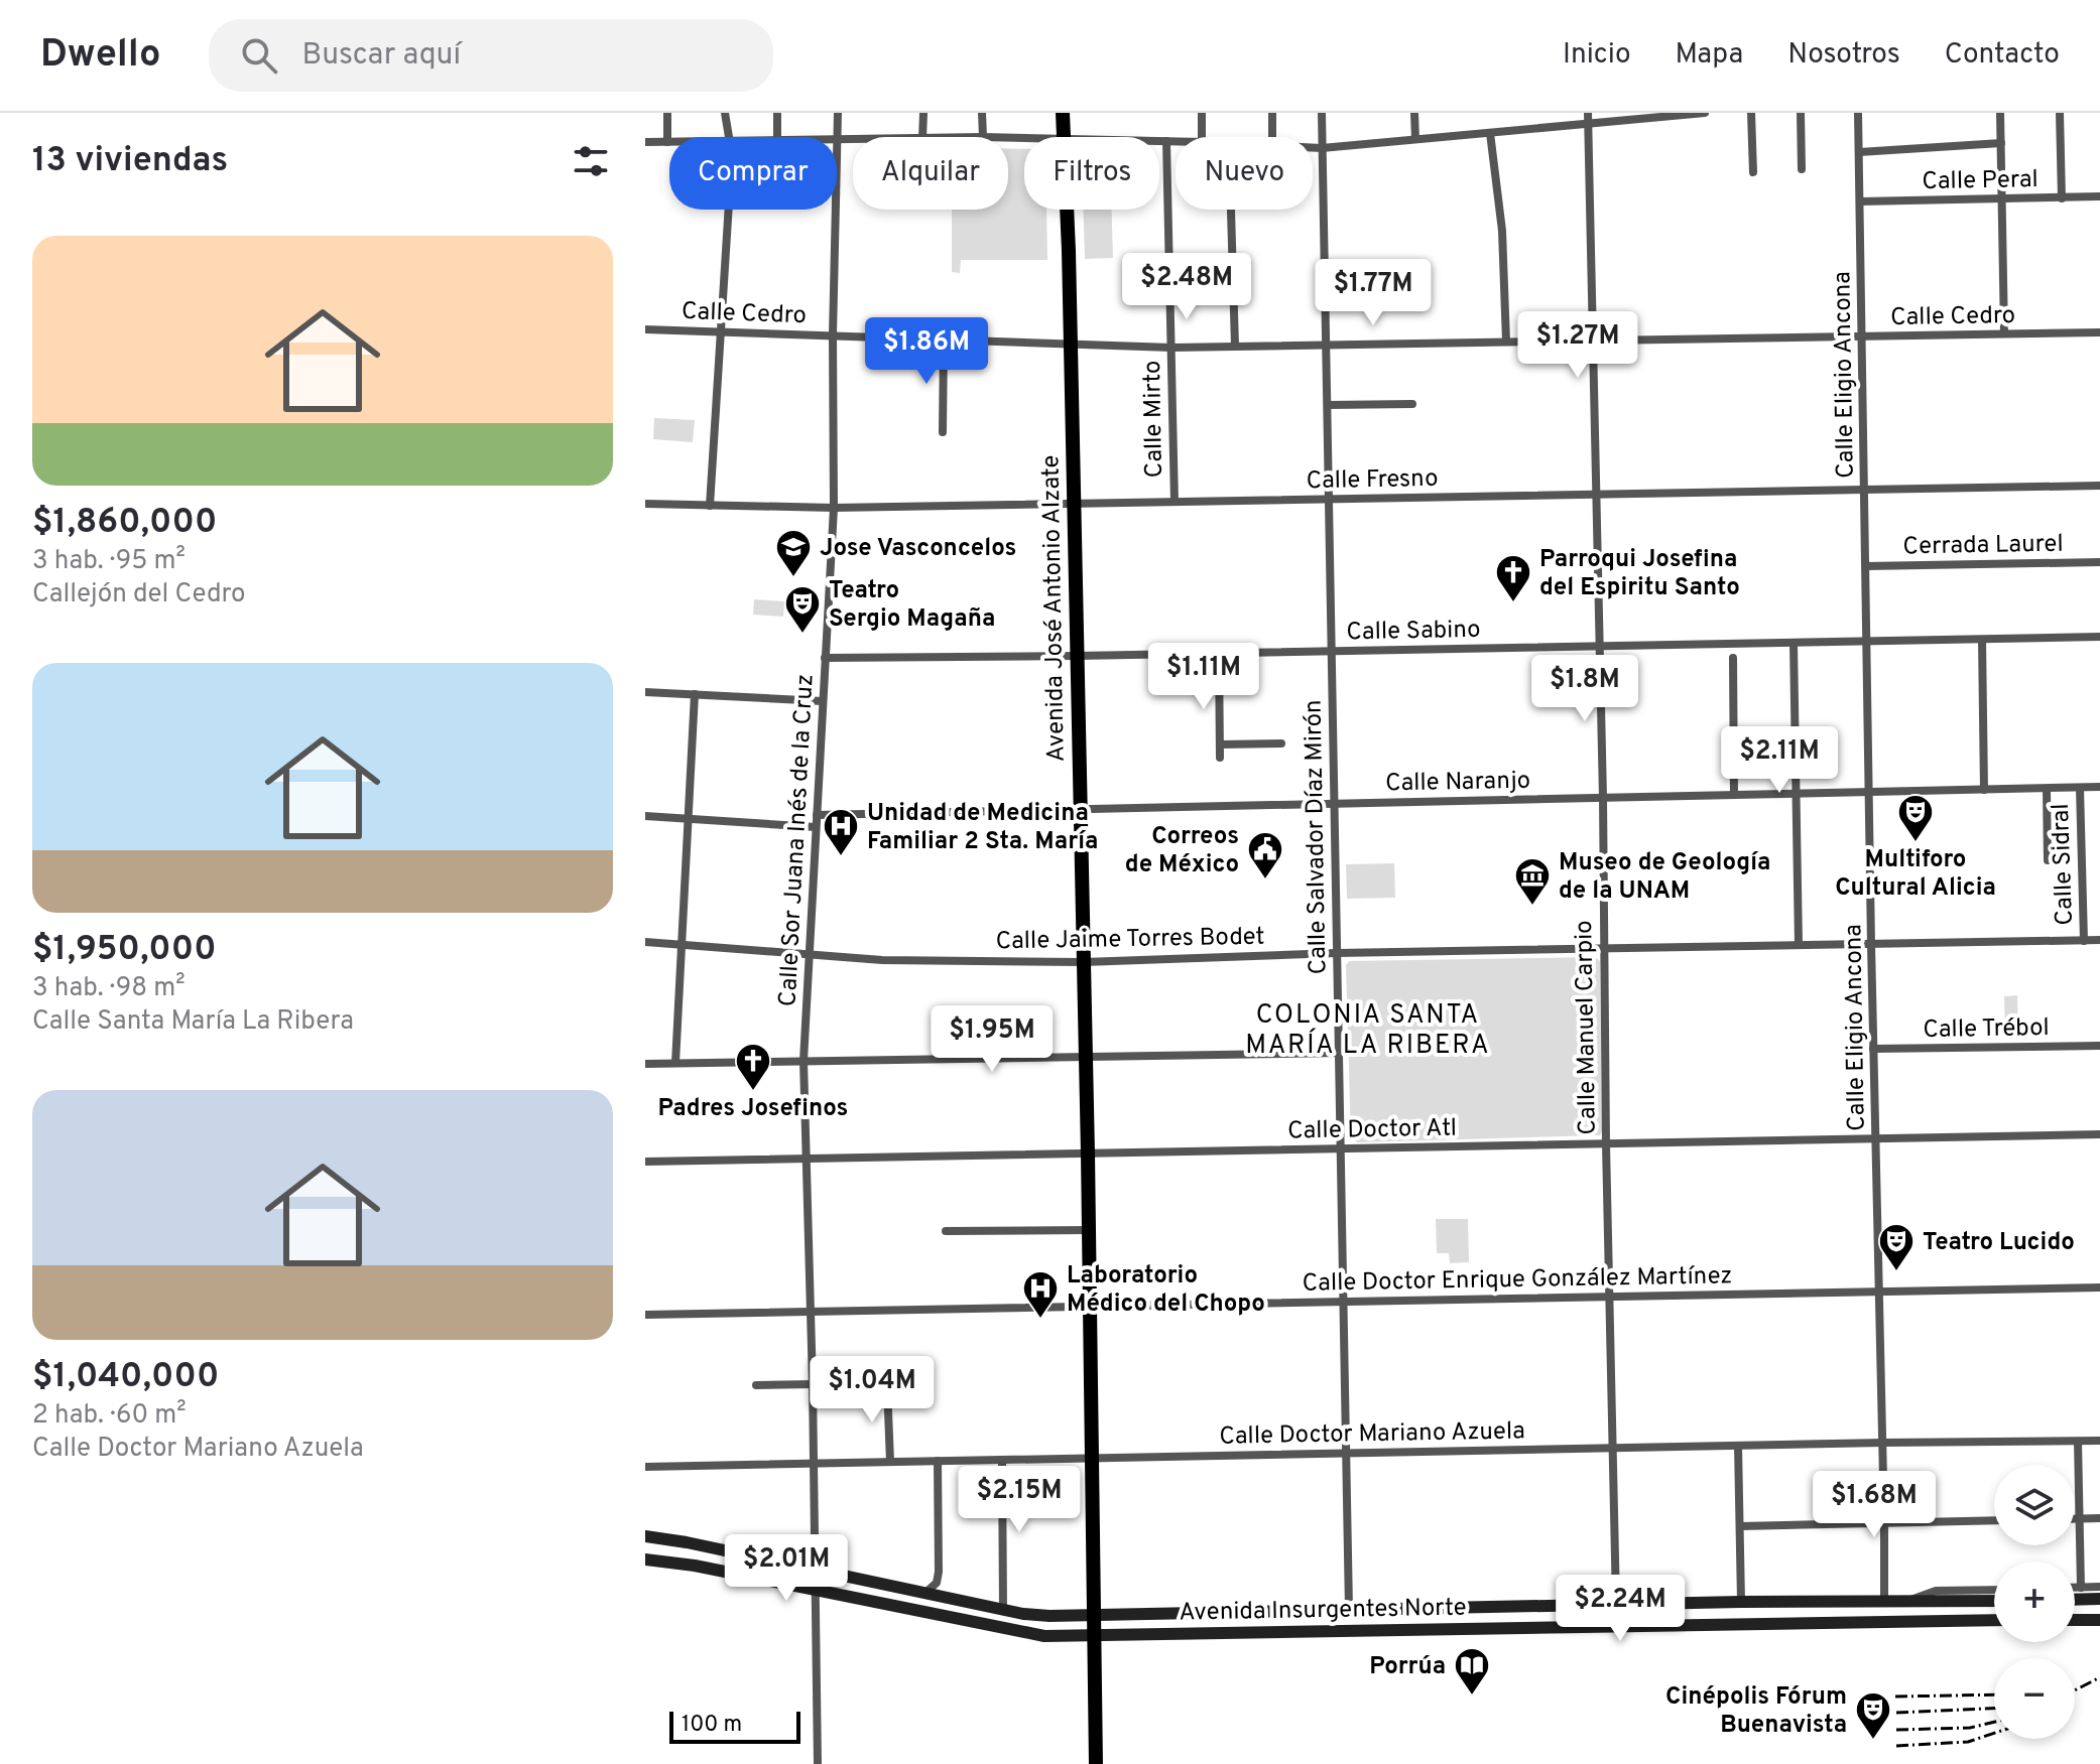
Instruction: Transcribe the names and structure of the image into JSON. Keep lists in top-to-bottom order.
{
  "streets": {
    "main road": ["Avenida José Antonio Alzate", "Avenida Insurgentes Norte"],
    "street": [
      "Calle Peral",
      "Calle Cedro",
      "Calle Eligio Ancona",
      "Calle Mirto",
      "Calle Fresno",
      "Cerrada Laurel",
      "Calle Sabino",
      "Calle Naranjo",
      "Calle Salvador Díaz Mirón",
      "Calle Sor Juana Inés de la Cruz",
      "Calle Sidral",
      "Calle Jaime Torres Bodet",
      "Calle Manuel Carpio",
      "Calle Trébol",
      "Calle Doctor Atl",
      "Calle Doctor Enrique González Martínez",
      "Calle Doctor Mariano Azuela"
    ]
  },
  "crossings": [
    ["Calle Peral", "Calle Eligio Ancona"],
    ["Calle Cedro", "Calle Eligio Ancona"],
    ["Calle Cedro", "Calle Mirto"],
    ["Calle Cedro", "Avenida José Antonio Alzate"],
    ["Calle Cedro", "Calle Salvador Díaz Mirón"],
    ["Calle Cedro", "Calle Sor Juana Inés de la Cruz"],
    ["Calle Cedro", "Calle Manuel Carpio"],
    ["Calle Eligio Ancona", "Calle Fresno"],
    ["Calle Eligio Ancona", "Cerrada Laurel"],
    ["Calle Eligio Ancona", "Calle Sabino"],
    ["Calle Eligio Ancona", "Calle Naranjo"],
    ["Calle Eligio Ancona", "Calle Jaime Torres Bodet"],
    ["Calle Eligio Ancona", "Calle Trébol"],
    ["Calle Eligio Ancona", "Calle Doctor Atl"],
    ["Calle Eligio Ancona", "Calle Doctor Enrique González Martínez"],
    ["Calle Eligio Ancona", "Calle Doctor Mariano Azuela"],
    ["Calle Eligio Ancona", "Avenida Insurgentes Norte"],
    ["Calle Mirto", "Calle Fresno"],
    ["Calle Fresno", "Avenida José Antonio Alzate"],
    ["Calle Fresno", "Calle Salvador Díaz Mirón"],
    ["Calle Fresno", "Calle Sor Juana Inés de la Cruz"],
    ["Calle Fresno", "Calle Manuel Carpio"],
    ["Avenida José Antonio Alzate", "Calle Sabino"],
    ["Avenida José Antonio Alzate", "Calle Naranjo"],
    ["Avenida José Antonio Alzate", "Calle Jaime Torres Bodet"],
    ["Avenida José Antonio Alzate", "Calle Doctor Atl"],
    ["Avenida José Antonio Alzate", "Calle Doctor Enrique González Martínez"],
    ["Avenida José Antonio Alzate", "Calle Doctor Mariano Azuela"],
    ["Avenida José Antonio Alzate", "Avenida Insurgentes Norte"],
    ["Calle Sabino", "Calle Salvador Díaz Mirón"],
    ["Calle Sabino", "Calle Sor Juana Inés de la Cruz"],
    ["Calle Sabino", "Calle Manuel Carpio"],
    ["Calle Naranjo", "Calle Salvador Díaz Mirón"],
    ["Calle Naranjo", "Calle Sor Juana Inés de la Cruz"],
    ["Calle Naranjo", "Calle Sidral"],
    ["Calle Naranjo", "Calle Manuel Carpio"],
    ["Calle Salvador Díaz Mirón", "Calle Jaime Torres Bodet"],
    ["Calle Salvador Díaz Mirón", "Calle Doctor Atl"],
    ["Calle Salvador Díaz Mirón", "Calle Doctor Enrique González Martínez"],
    ["Calle Salvador Díaz Mirón", "Calle Doctor Mariano Azuela"],
    ["Calle Salvador Díaz Mirón", "Avenida Insurgentes Norte"],
    ["Calle Sor Juana Inés de la Cruz", "Calle Jaime Torres Bodet"],
    ["Calle Sor Juana Inés de la Cruz", "Calle Doctor Atl"],
    ["Calle Sor Juana Inés de la Cruz", "Calle Doctor Enrique González Martínez"],
    ["Calle Sor Juana Inés de la Cruz", "Calle Doctor Mariano Azuela"],
    ["Calle Sor Juana Inés de la Cruz", "Avenida Insurgentes Norte"],
    ["Calle Sidral", "Calle Jaime Torres Bodet"],
    ["Calle Jaime Torres Bodet", "Calle Manuel Carpio"],
    ["Calle Manuel Carpio", "Calle Doctor Atl"],
    ["Calle Manuel Carpio", "Calle Doctor Enrique González Martínez"],
    ["Calle Manuel Carpio", "Calle Doctor Mariano Azuela"],
    ["Calle Manuel Carpio", "Avenida Insurgentes Norte"]
  ],
  "districts": ["COLONIA SANTA MARÍA LA RIBERA"],
  "places": {
    "school or university": ["Jose Vasconcelos"],
    "church": ["Parroqui Josefina del Espiritu Santo", "Padres Josefinos"],
    "theatre": [
      "Teatro Sergio Magaña",
      "Multiforo Cultural Alicia",
      "Teatro Lucido",
      "Cinépolis Fórum Buenavista"
    ],
    "hospital": ["Unidad de Medicina Familiar 2 Sta. María", "Laboratorio Médico del Chopo"],
    "public building": ["Correos de México"],
    "museum": ["Museo de Geología de la UNAM"],
    "library": ["Porrúa"]
  },
  "scale_bar": "100 m",
  "page": {
    "header": "Dwello",
    "search": "Buscar aquí",
    "nav": [
      "Inicio",
      "Mapa",
      "Nosotros",
      "Contacto"
    ],
    "heading": "13 viviendas",
    "chip": [
      "Comprar",
      "Alquilar",
      "Filtros",
      "Nuevo"
    ],
    "list": [
      {
        "name": "$1,860,000",
        "note": "3 hab. · 95 m² · Callejón del Cedro"
      },
      {
        "name": "$1,950,000",
        "note": "3 hab. · 98 m² · Calle Santa María La Ribera"
      },
      {
        "name": "$1,040,000",
        "note": "2 hab. · 60 m² · Calle Doctor Mariano Azuela"
      }
    ],
    "price": [
      "$2.48M",
      "$1.77M",
      "$1.27M",
      "$1.86M",
      "$1.11M",
      "$1.8M",
      "$2.11M",
      "$1.95M",
      "$1.04M",
      "$2.15M",
      "$1.68M",
      "$2.01M",
      "$2.24M"
    ],
    "map_buttons": ["+", "−"],
    "scale": "100 m"
  }
}
